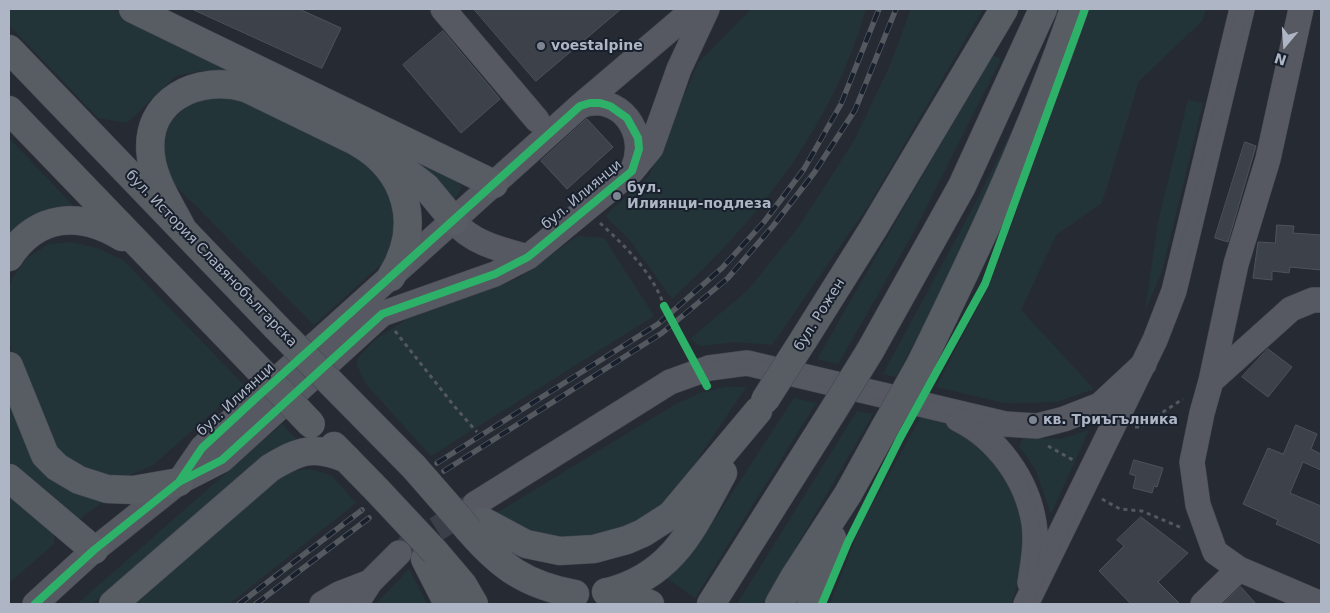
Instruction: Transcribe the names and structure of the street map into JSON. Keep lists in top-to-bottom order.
{
  "streets": {
    "main road": ["бул. История Славянобългарска", "бул. Рожен"],
    "street": ["бул. Илиянци"]
  },
  "places": ["voestalpine", "бул. Илиянци-подлеза", "кв. Триъгълника"],
  "north": "bottom"
}
